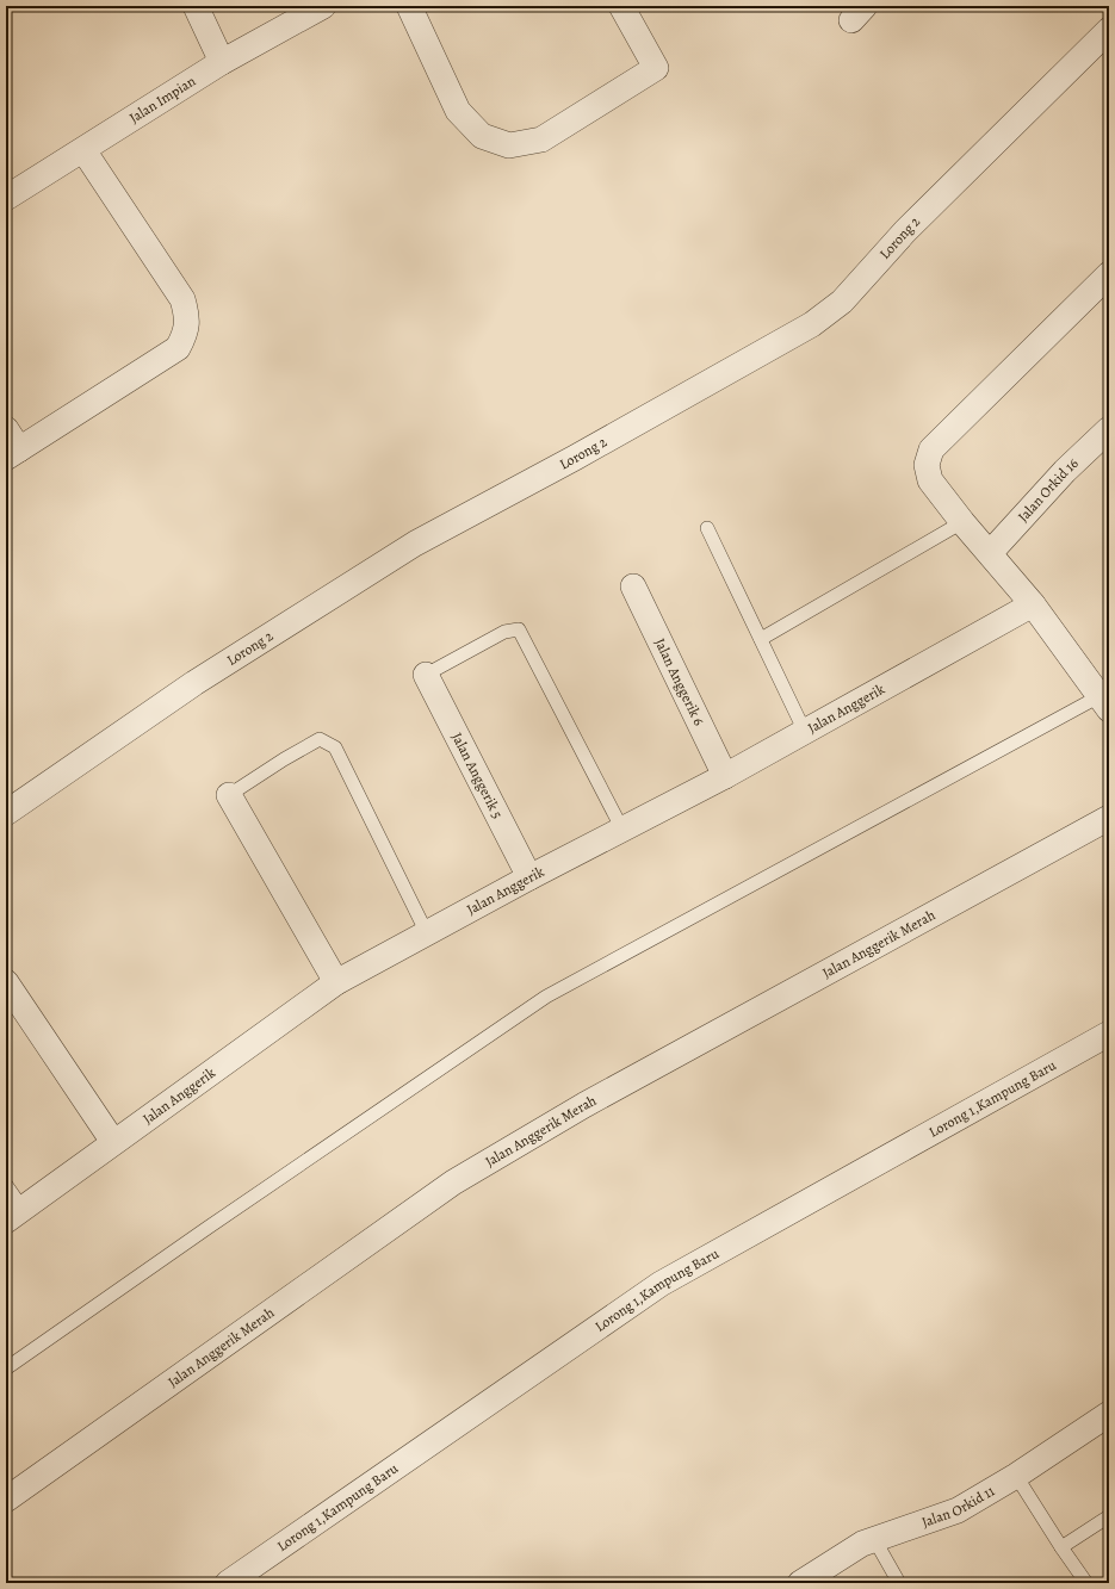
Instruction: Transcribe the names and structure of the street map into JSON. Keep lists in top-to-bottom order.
{
  "streets": {
    "street": [
      "Jalan Impian",
      "Lorong 2",
      "Jalan Orkid 16",
      "Jalan Anggerik 6",
      "Jalan Anggerik",
      "Jalan Anggerik 5",
      "Jalan Anggerik Merah",
      "Lorong 1,Kampung Baru",
      "Jalan Orkid 11"
    ]
  },
  "crossings": [
    ["Jalan Anggerik 6", "Jalan Anggerik"],
    ["Jalan Anggerik", "Jalan Anggerik 5"]
  ]
}
